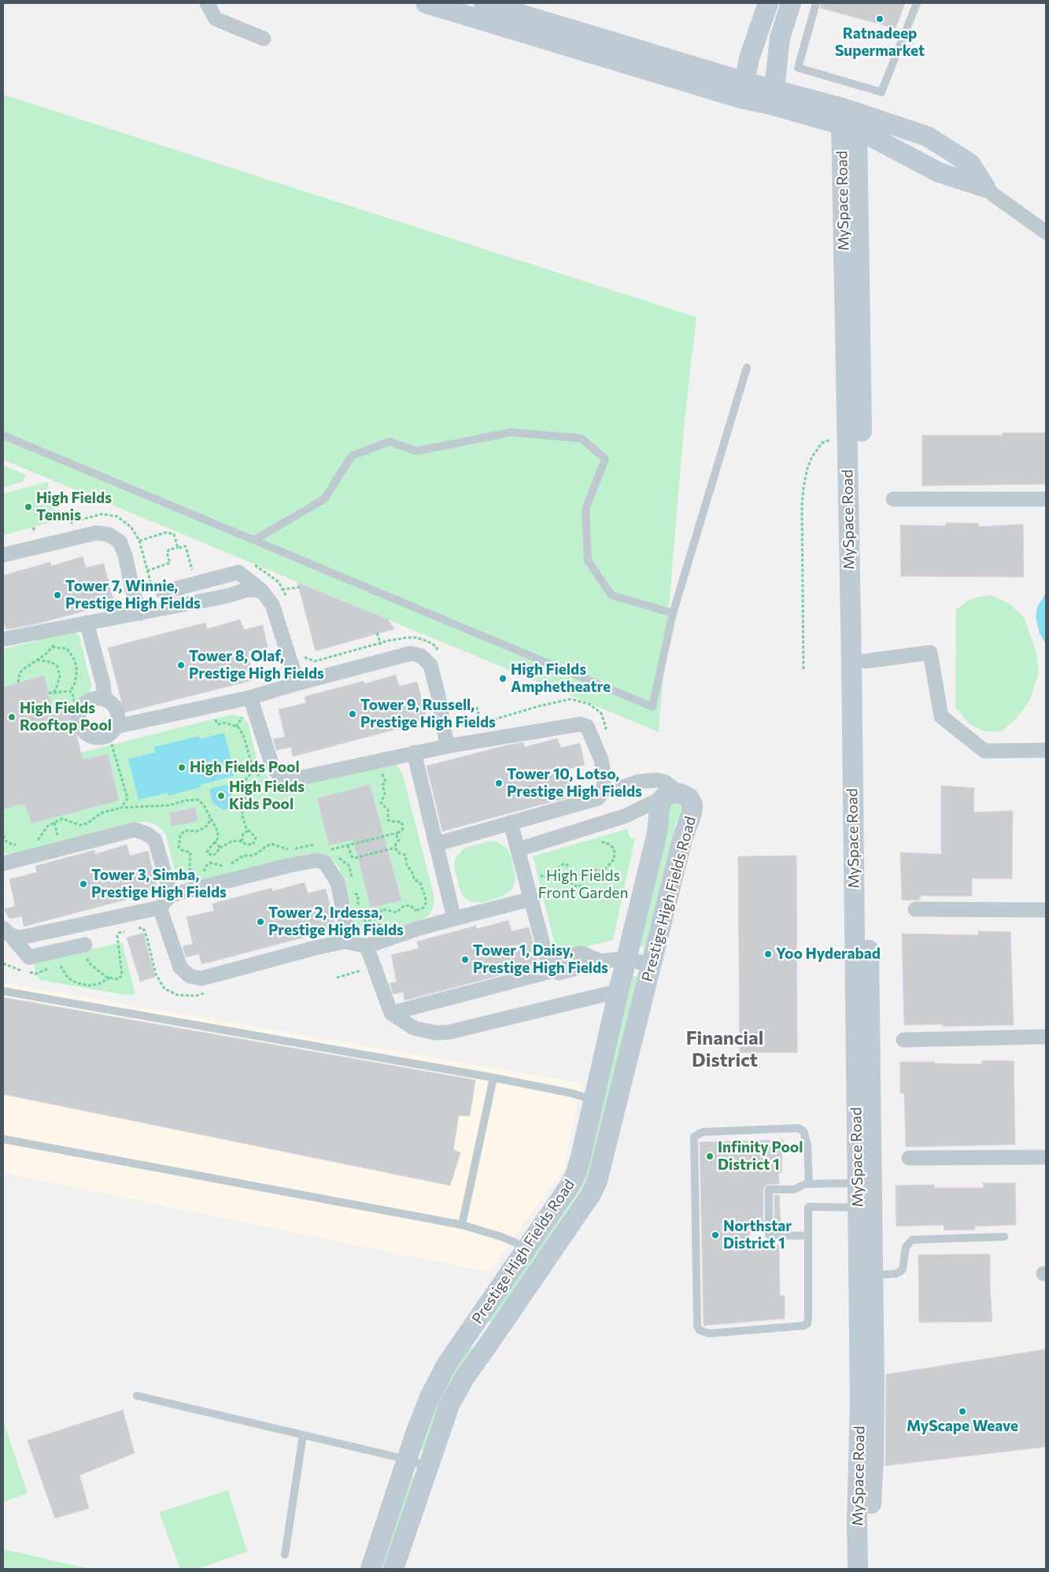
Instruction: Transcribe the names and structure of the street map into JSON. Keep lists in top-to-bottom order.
{
  "streets": {
    "street": ["MySpace Road", "Prestige High Fields Road"]
  },
  "districts": ["Financial District"],
  "parks": ["High Fields Front Garden"],
  "places": [
    "Ratnadeep Supermarket",
    "High Fields Tennis",
    "Tower 7, Winnie, Prestige High Fields",
    "Tower 8, Olaf, Prestige High Fields",
    "High Fields Amphetheatre",
    "Tower 9, Russell, Prestige High Fields",
    "High Fields Rooftop Pool",
    "High Fields Pool",
    "Tower 10, Lotso, Prestige High Fields",
    "High Fields Kids Pool",
    "Tower 3, Simba, Prestige High Fields",
    "Tower 2, Irdessa, Prestige High Fields",
    "Yoo Hyderabad",
    "Tower 1, Daisy, Prestige High Fields",
    "Infinity Pool District 1",
    "Northstar District 1",
    "MyScape Weave"
  ]
}
